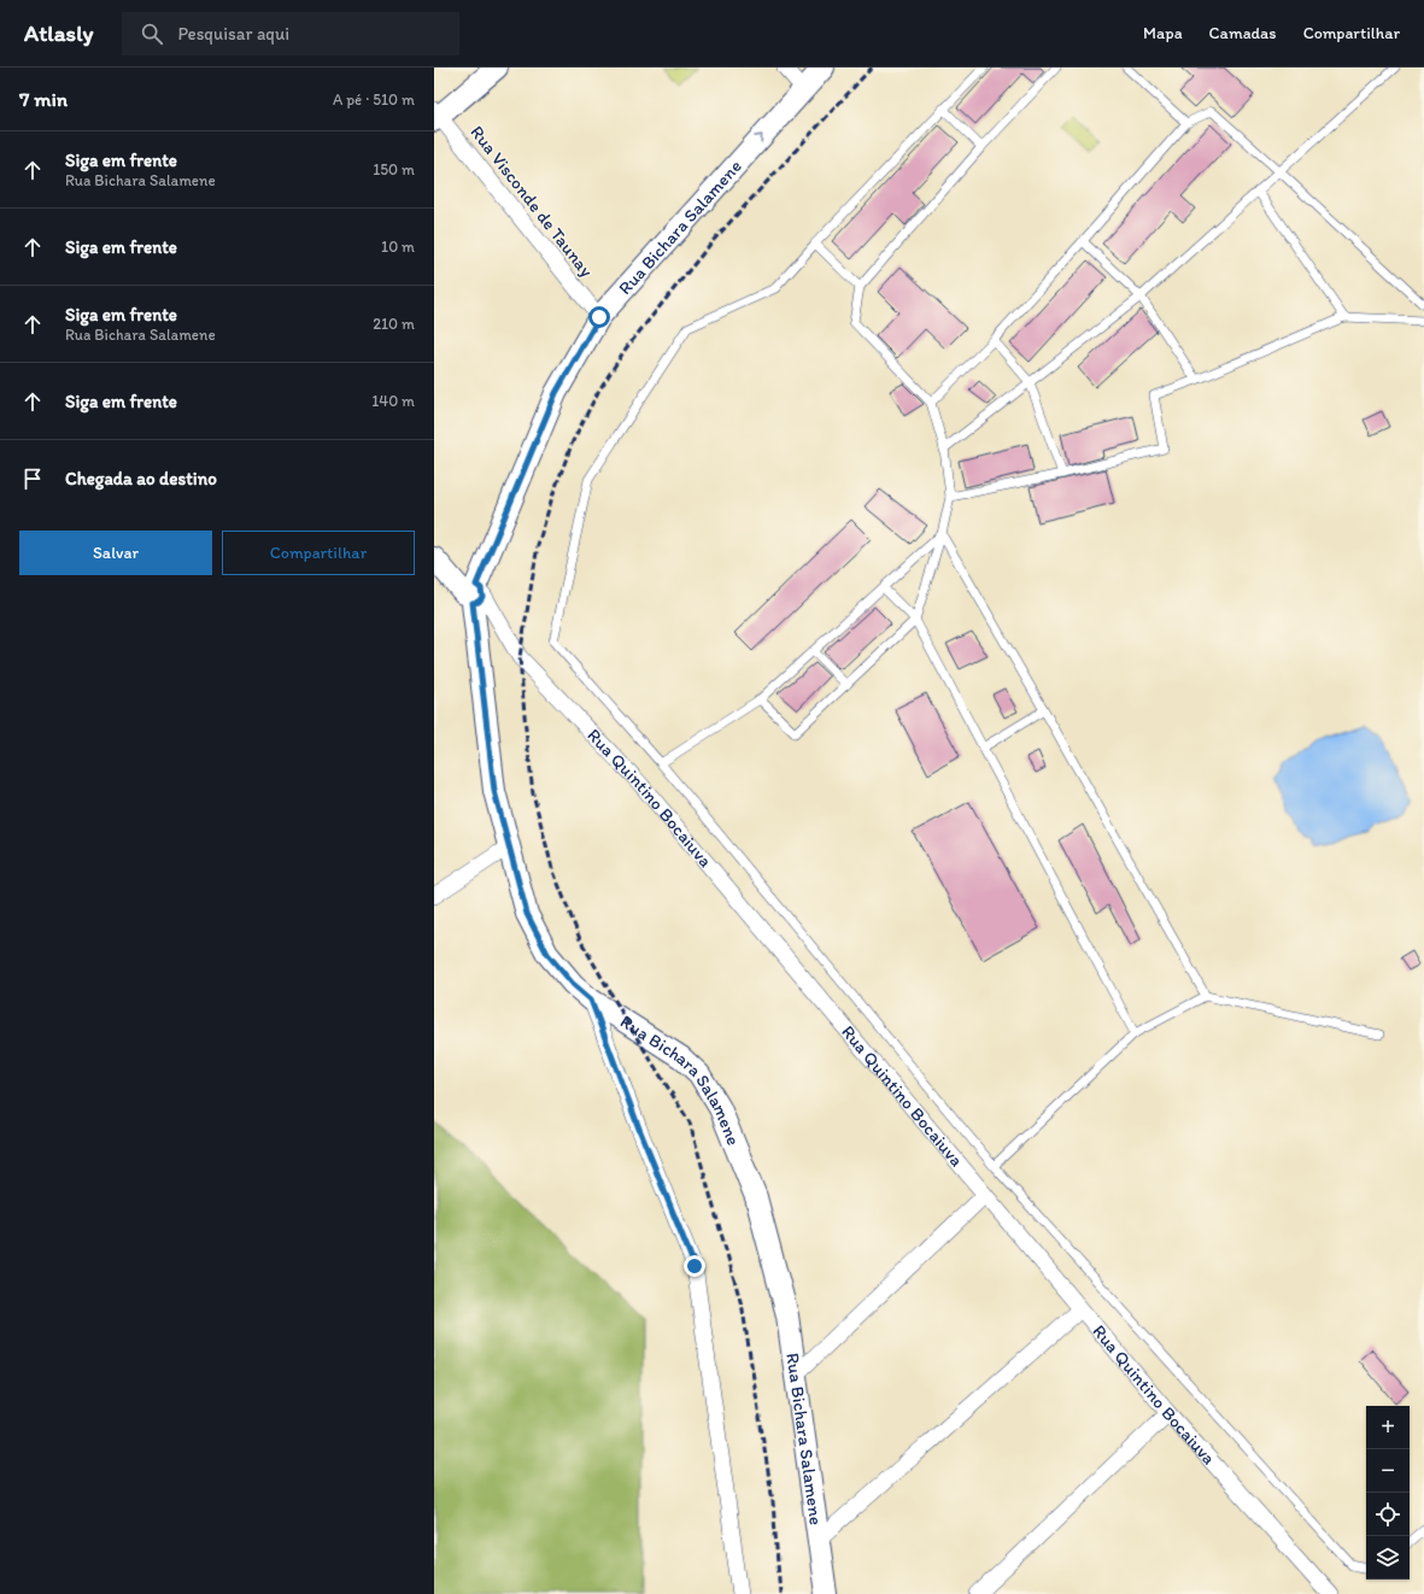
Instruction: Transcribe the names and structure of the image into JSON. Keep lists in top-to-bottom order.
{
  "streets": {
    "main road": ["Rua Bichara Salamene", "Rua Quintino Bocaiuva"],
    "street": ["Rua Visconde de Taunay"]
  },
  "crossings": [
    ["Rua Visconde de Taunay", "Rua Bichara Salamene"],
    ["Rua Bichara Salamene", "Rua Quintino Bocaiuva"]
  ],
  "page": {
    "header": "Atlasly",
    "search": "Pesquisar aqui",
    "nav": ["Mapa", "Camadas", "Compartilhar"],
    "heading": ["7 min", "A pé · 510 m"],
    "list": [
      ["Siga em frente", "Rua Bichara Salamene", "150 m"],
      ["Siga em frente", "10 m"],
      ["Siga em frente", "Rua Bichara Salamene", "210 m"],
      ["Siga em frente", "140 m"],
      "Chegada ao destino"
    ],
    "buttons": ["Salvar", "Compartilhar"],
    "map_buttons": ["+", "−"]
  }
}
